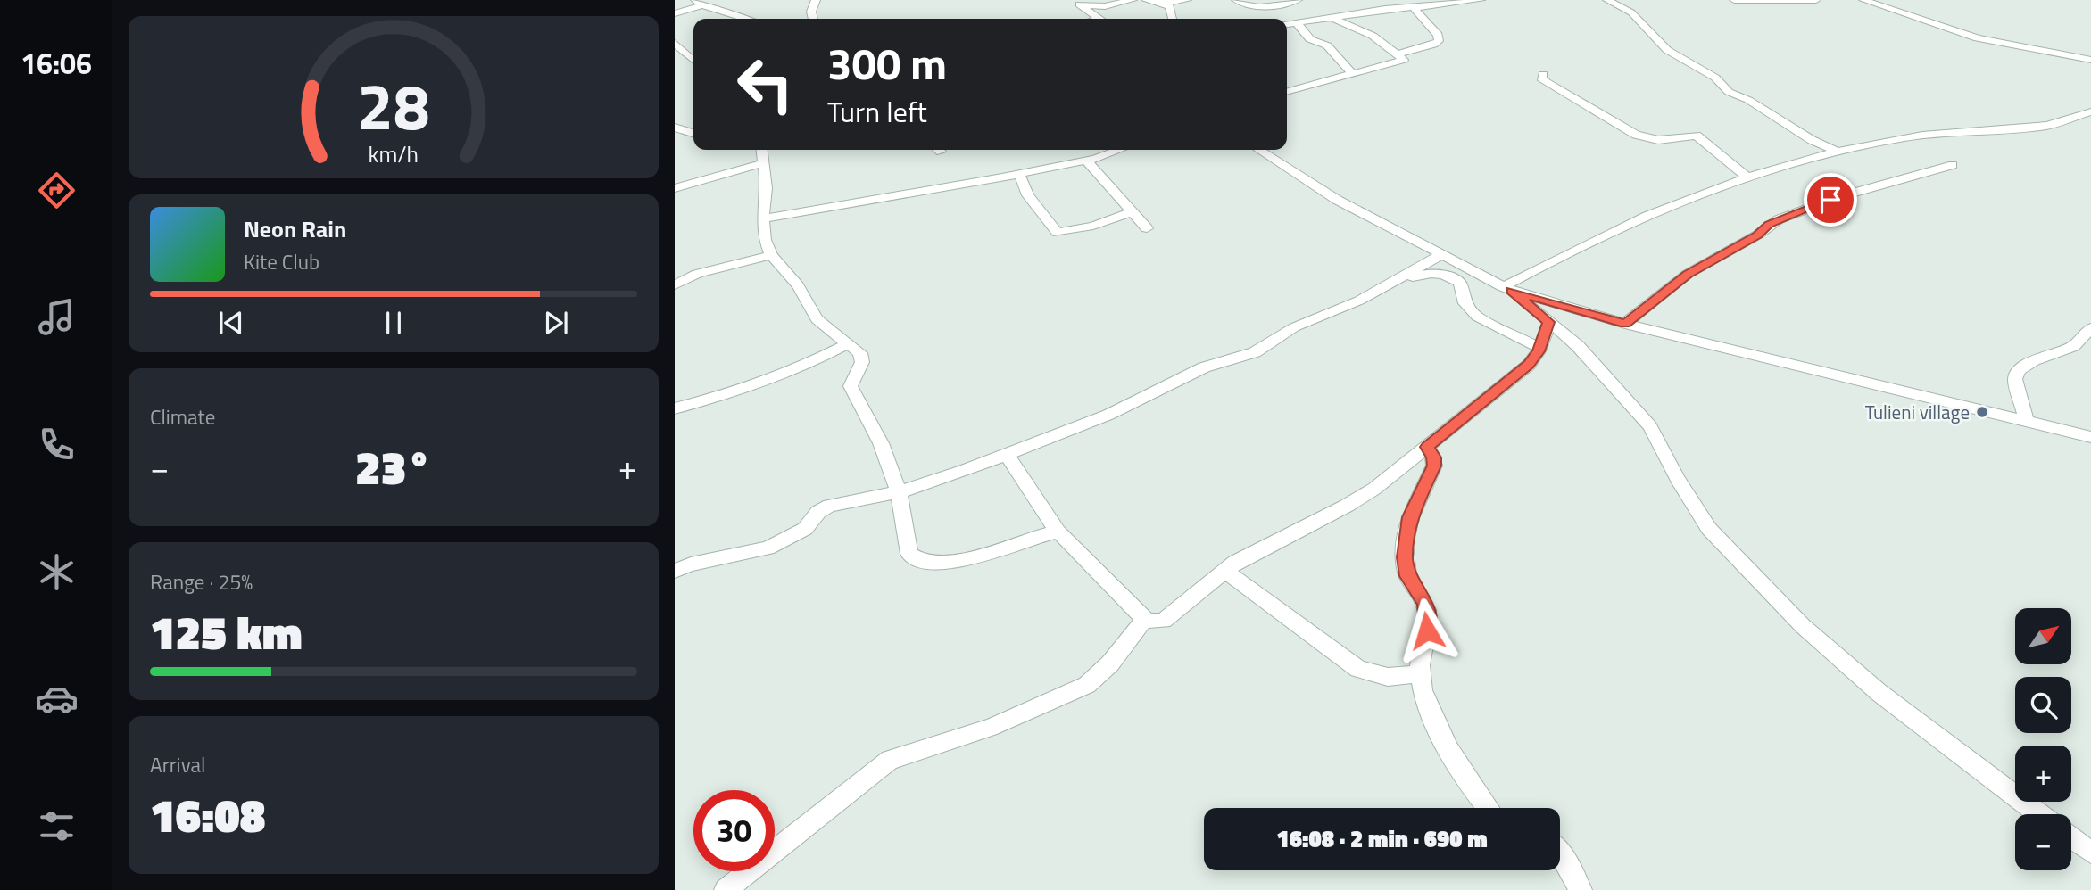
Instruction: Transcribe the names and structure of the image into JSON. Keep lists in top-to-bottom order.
{
  "places": ["Tulieni village"],
  "north": "top right",
  "page": {
    "tabs": "16:06",
    "turn": ["300 m", "Turn left"],
    "song": ["Neon Rain", "Kite Club"],
    "tile": [
      "Climate",
      ["Range · 25%", "125 km"],
      ["Arrival", "16:08"]
    ],
    "heat": ["−", "23°", "+"],
    "map_buttons": ["+", "−"],
    "limit": "30",
    "trip": "16:08 · 2 min · 690 m",
    "gauge": ["28", "km/h"]
  }
}
